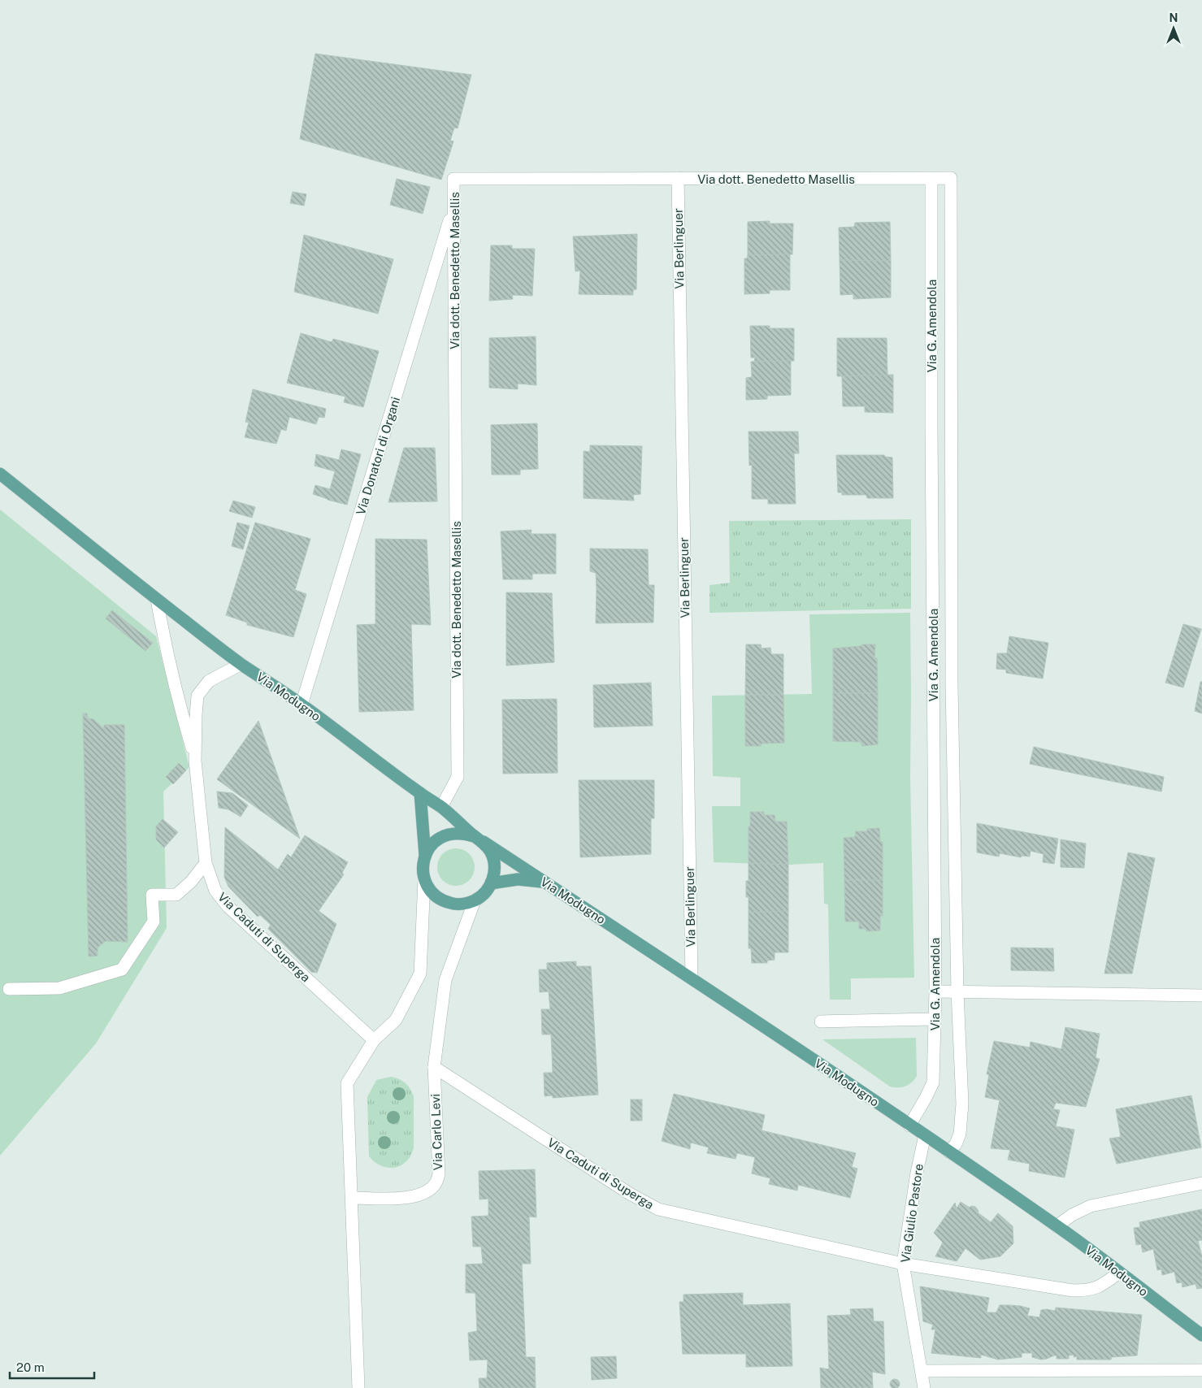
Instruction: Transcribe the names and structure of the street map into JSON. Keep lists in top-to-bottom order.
{
  "streets": {
    "main road": ["Via Modugno"],
    "street": [
      "Via dott. Benedetto Masellis",
      "Via Berlinguer",
      "Via G. Amendola",
      "Via Donatori di Organi",
      "Via Caduti di Superga",
      "Via Carlo Levi",
      "Via Giulio Pastore"
    ]
  },
  "crossings": [
    ["Via dott. Benedetto Masellis", "Via Berlinguer"],
    ["Via dott. Benedetto Masellis", "Via G. Amendola"],
    ["Via dott. Benedetto Masellis", "Via Donatori di Organi"],
    ["Via dott. Benedetto Masellis", "Via Modugno"],
    ["Via Berlinguer", "Via Modugno"],
    ["Via G. Amendola", "Via Modugno"],
    ["Via Donatori di Organi", "Via Modugno"],
    ["Via Modugno", "Via Caduti di Superga"],
    ["Via Modugno", "Via Carlo Levi"],
    ["Via Modugno", "Via Giulio Pastore"],
    ["Via Caduti di Superga", "Via Carlo Levi"],
    ["Via Caduti di Superga", "Via Giulio Pastore"]
  ],
  "scale_bar": "20 m",
  "north": "top"
}
